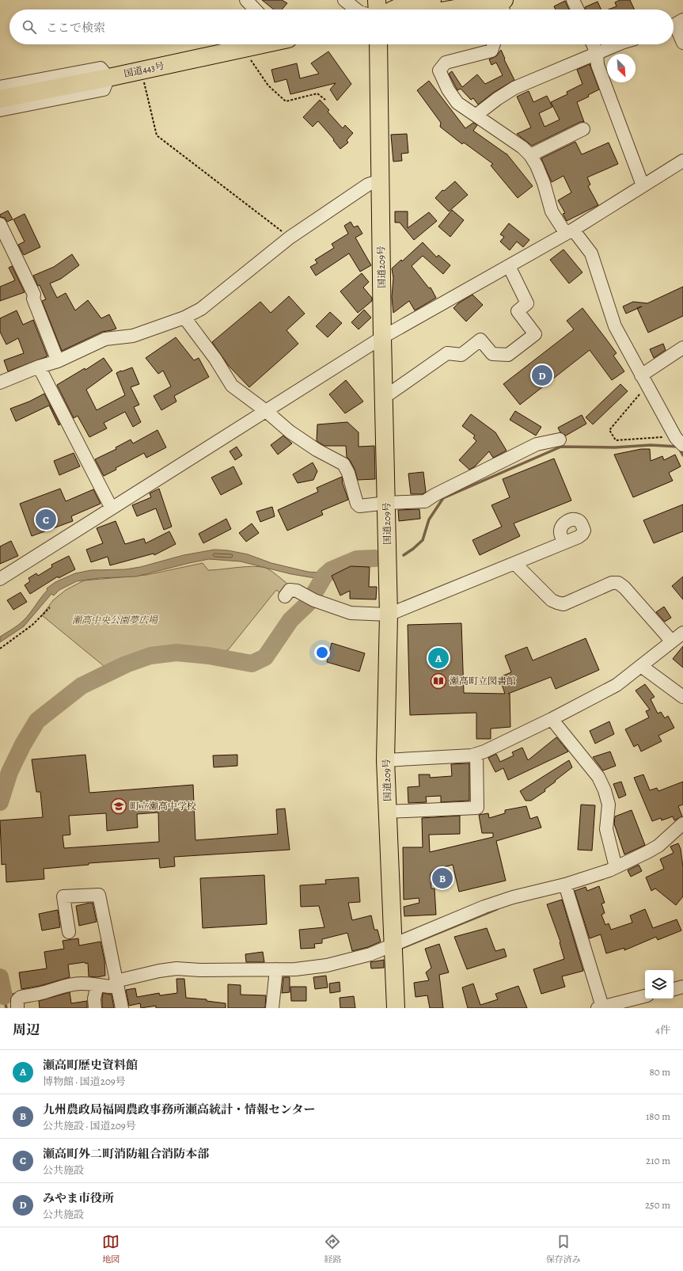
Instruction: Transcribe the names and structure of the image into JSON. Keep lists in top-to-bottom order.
{
  "streets": {
    "highway": ["国道443号", "国道209号"]
  },
  "parks": ["瀬高中央公園夢広場"],
  "places": {
    "library": ["瀬高町立図書館"],
    "school or university": ["町立瀬高中学校"]
  },
  "north": "bottom right",
  "page": {
    "search": "ここで検索",
    "pins": [
      "D",
      "C",
      "A",
      "B"
    ],
    "heading": ["周辺", "4件"],
    "list": [
      {
        "mark": "A",
        "name": "瀬高町歴史資料館",
        "note": "博物館 · 国道209号",
        "value": "80 m"
      },
      {
        "mark": "B",
        "name": "九州農政局福岡農政事務所瀬高統計・情報センター",
        "note": "公共施設 · 国道209号",
        "value": "180 m"
      },
      {
        "mark": "C",
        "name": "瀬高町外二町消防組合消防本部",
        "note": "公共施設",
        "value": "210 m"
      },
      {
        "mark": "D",
        "name": "みやま市役所",
        "note": "公共施設",
        "value": "250 m"
      }
    ],
    "nav": ["地図", "経路", "保存済み"]
  }
}
